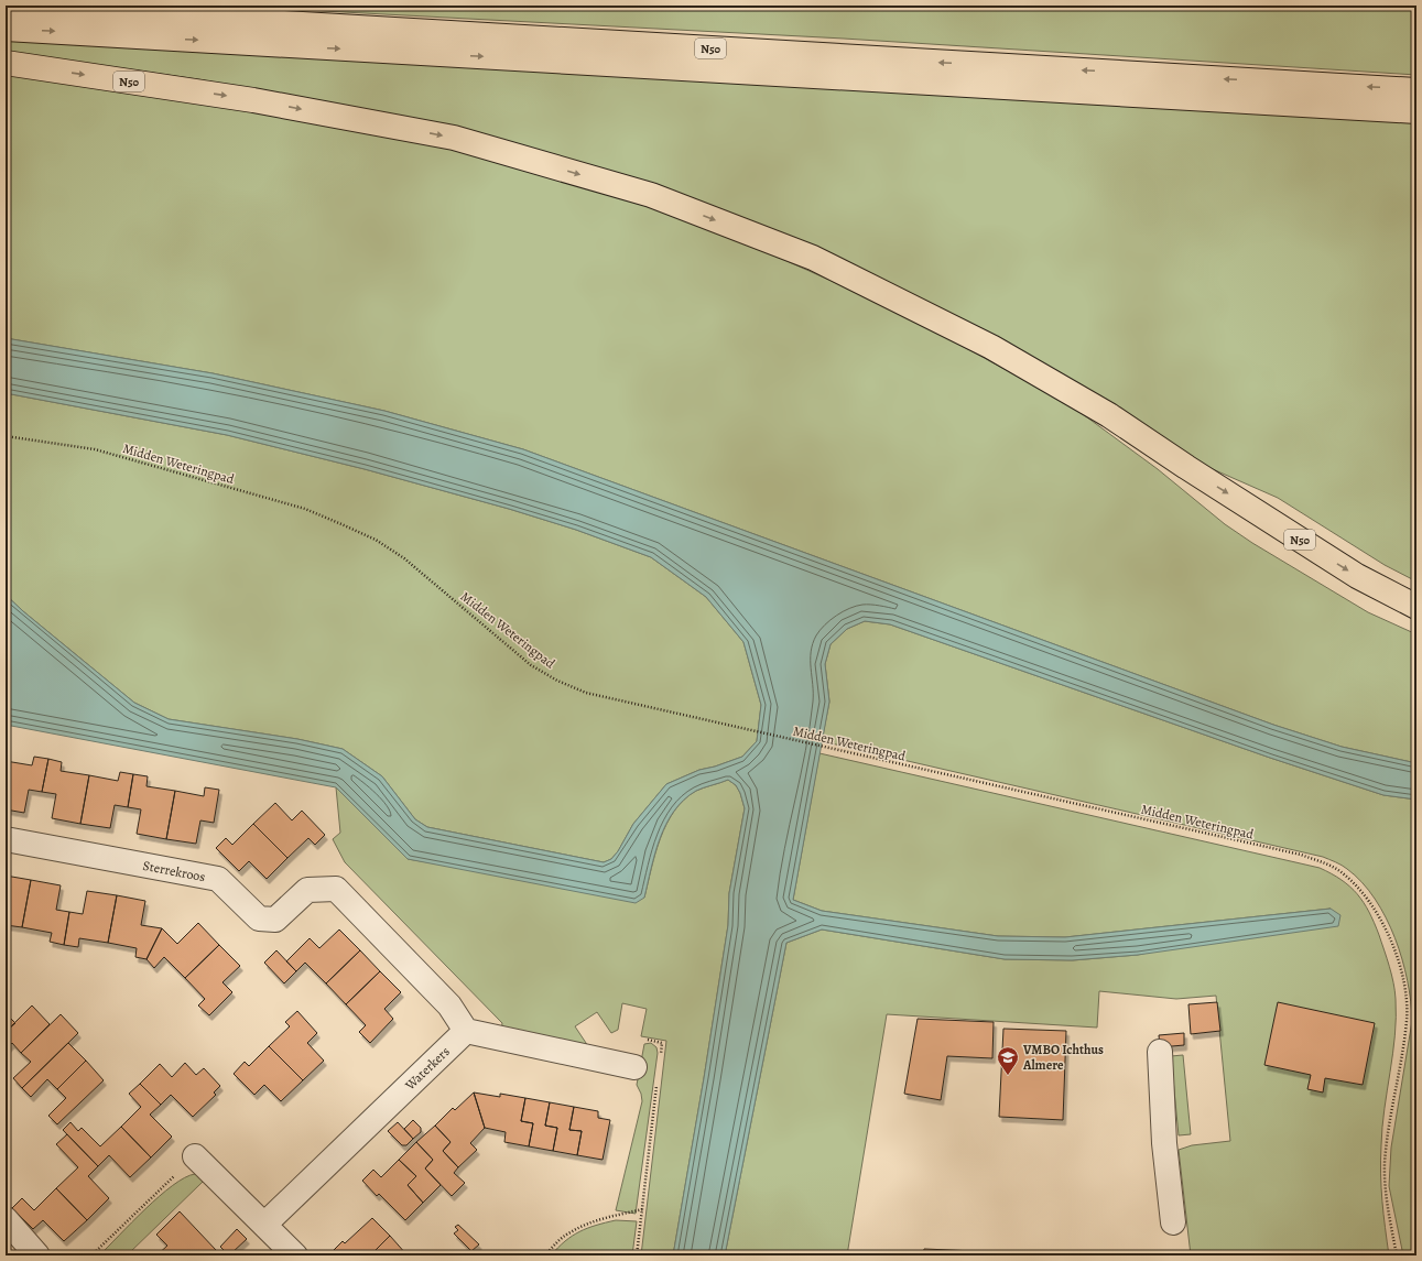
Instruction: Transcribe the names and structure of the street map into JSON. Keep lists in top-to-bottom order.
{
  "streets": {
    "highway": ["N50"],
    "street": ["Sterrekroos", "Waterkers"],
    "path": ["Midden Weteringpad"]
  },
  "crossings": [
    ["Sterrekroos", "Waterkers"]
  ],
  "places": {
    "school or university": ["VMBO Ichthus Almere"]
  }
}
